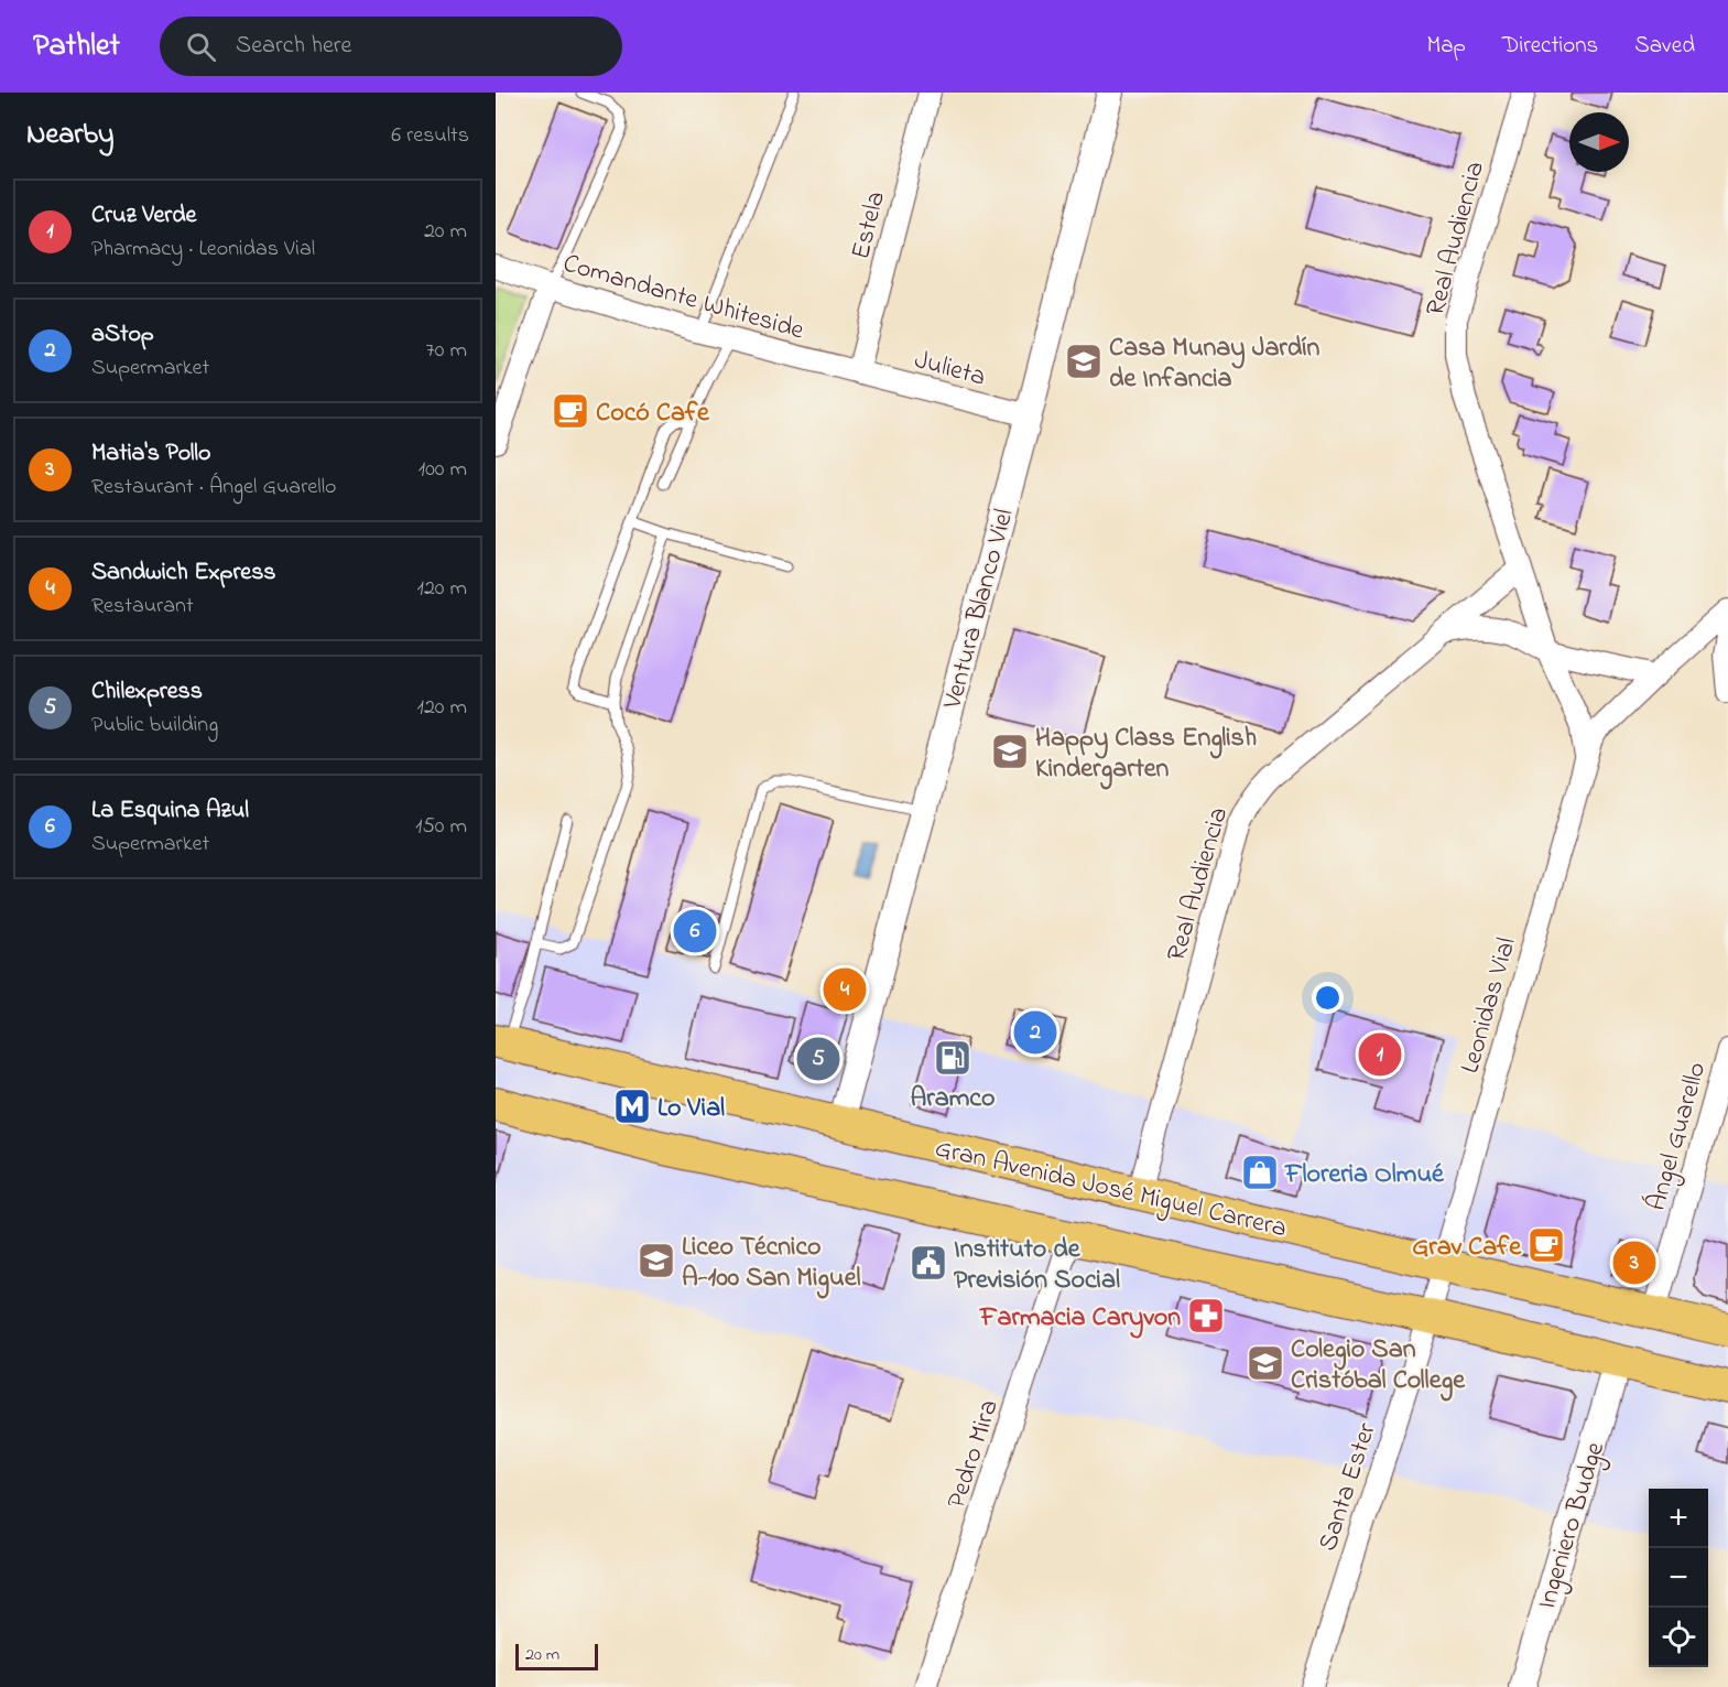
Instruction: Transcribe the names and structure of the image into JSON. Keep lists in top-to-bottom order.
{
  "streets": {
    "main road": ["Gran Avenida José Miguel Carrera"],
    "street": [
      "Estela",
      "Real Audiencia",
      "Comandante Whiteside",
      "Julieta",
      "Ventura Blanco Viel",
      "Leonidas Vial",
      "Ángel Guarello",
      "Pedro Mira",
      "Santa Ester",
      "Ingeniero Budge"
    ]
  },
  "crossings": [
    ["Estela", "Comandante Whiteside"],
    ["Estela", "Julieta"],
    ["Real Audiencia", "Leonidas Vial"],
    ["Real Audiencia", "Gran Avenida José Miguel Carrera"],
    ["Comandante Whiteside", "Julieta"],
    ["Julieta", "Ventura Blanco Viel"],
    ["Ventura Blanco Viel", "Gran Avenida José Miguel Carrera"],
    ["Leonidas Vial", "Gran Avenida José Miguel Carrera"],
    ["Leonidas Vial", "Santa Ester"],
    ["Ángel Guarello", "Gran Avenida José Miguel Carrera"],
    ["Gran Avenida José Miguel Carrera", "Santa Ester"]
  ],
  "places": {
    "school or university": [
      "Casa Munay Jardín de Infancia",
      "Happy Class English Kindergarten",
      "Liceo Técnico A-100 San Miguel",
      "Colegio San Cristóbal College"
    ],
    "cafe": ["Cocó Cafe", "Grav Cafe"],
    "fuel station": ["Aramco"],
    "metro station": ["Lo Vial"],
    "shop": ["Floreria Olmué"],
    "public building": ["Instituto de Previsión Social"],
    "pharmacy": ["Farmacia Caryvon"]
  },
  "scale_bar": "20 m",
  "north": "right",
  "page": {
    "header": "Pathlet",
    "search": "Search here",
    "nav": ["Map", "Directions", "Saved"],
    "heading": ["Nearby", "6 results"],
    "list": [
      {
        "mark": "1",
        "name": "Cruz Verde",
        "note": "Pharmacy · Leonidas Vial",
        "value": "20 m"
      },
      {
        "mark": "2",
        "name": "aStop",
        "note": "Supermarket",
        "value": "70 m"
      },
      {
        "mark": "3",
        "name": "Matia's Pollo",
        "note": "Restaurant · Ángel Guarello",
        "value": "100 m"
      },
      {
        "mark": "4",
        "name": "Sandwich Express",
        "note": "Restaurant",
        "value": "120 m"
      },
      {
        "mark": "5",
        "name": "Chilexpress",
        "note": "Public building",
        "value": "120 m"
      },
      {
        "mark": "6",
        "name": "La Esquina Azul",
        "note": "Supermarket",
        "value": "150 m"
      }
    ],
    "pins": [
      "6",
      "4",
      "2",
      "1",
      "5",
      "3"
    ],
    "map_buttons": ["+", "−"],
    "scale": "20 m"
  }
}
